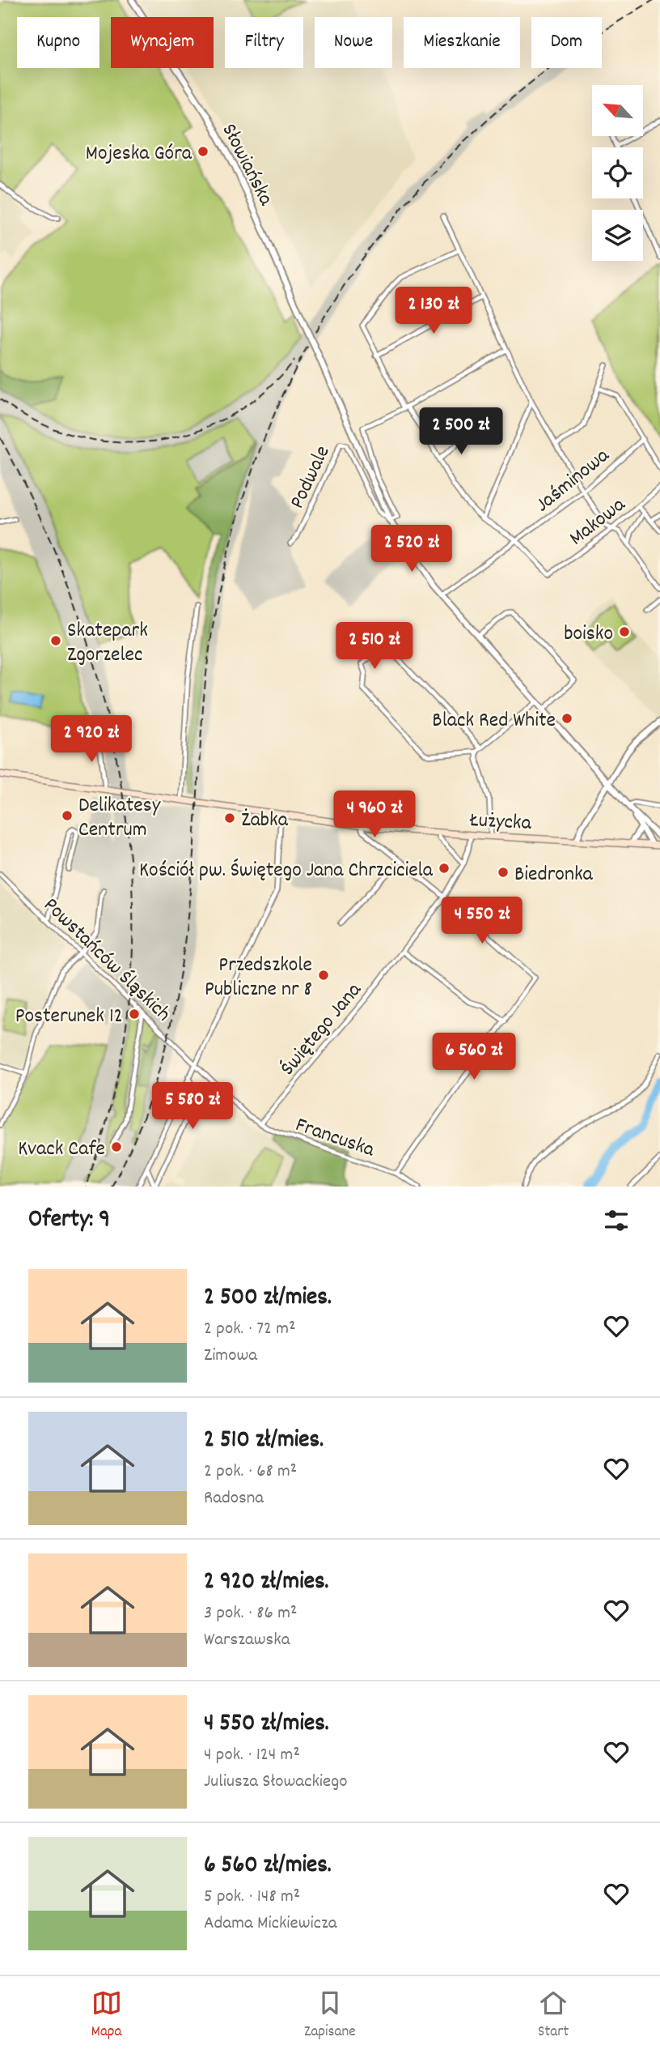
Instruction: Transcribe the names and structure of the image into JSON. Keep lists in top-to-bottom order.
{
  "streets": {
    "main road": ["Łużycka"],
    "street": [
      "Słowiańska",
      "Podwale",
      "Jaśminowa",
      "Makowa",
      "Powstańców Śląskich",
      "Świętego Jana",
      "Francuska"
    ]
  },
  "crossings": [
    ["Słowiańska", "Podwale"],
    ["Słowiańska", "Jaśminowa"],
    ["Jaśminowa", "Makowa"],
    ["Łużycka", "Świętego Jana"],
    ["Powstańców Śląskich", "Francuska"],
    ["Świętego Jana", "Francuska"]
  ],
  "places": [
    "Mojeska Góra",
    "boisko",
    "Skatepark Zgorzelec",
    "Black Red White",
    "Delikatesy Centrum",
    "Żabka",
    "Kościół pw. Świętego Jana Chrzciciela",
    "Biedronka",
    "Przedszkole Publiczne nr 8",
    "Posterunek 12",
    "Kvack Cafe"
  ],
  "north": "top left",
  "page": {
    "chip": [
      "Kupno",
      "Wynajem",
      "Filtry",
      "Nowe",
      "Mieszkanie",
      "Dom"
    ],
    "price": [
      "2 130 zł",
      "2 500 zł",
      "2 520 zł",
      "2 510 zł",
      "2 920 zł",
      "4 960 zł",
      "4 550 zł",
      "6 560 zł",
      "5 580 zł"
    ],
    "heading": "Oferty: 9",
    "list": [
      {
        "name": "2 500 zł/mies.",
        "note": "2 pok. · 72 m² · Zimowa"
      },
      {
        "name": "2 510 zł/mies.",
        "note": "2 pok. · 68 m² · Radosna"
      },
      {
        "name": "2 920 zł/mies.",
        "note": "3 pok. · 86 m² · Warszawska"
      },
      {
        "name": "4 550 zł/mies.",
        "note": "4 pok. · 124 m² · Juliusza Słowackiego"
      },
      {
        "name": "6 560 zł/mies.",
        "note": "5 pok. · 148 m² · Adama Mickiewicza"
      }
    ],
    "tabs": ["Mapa", "Zapisane", "Start"]
  }
}
